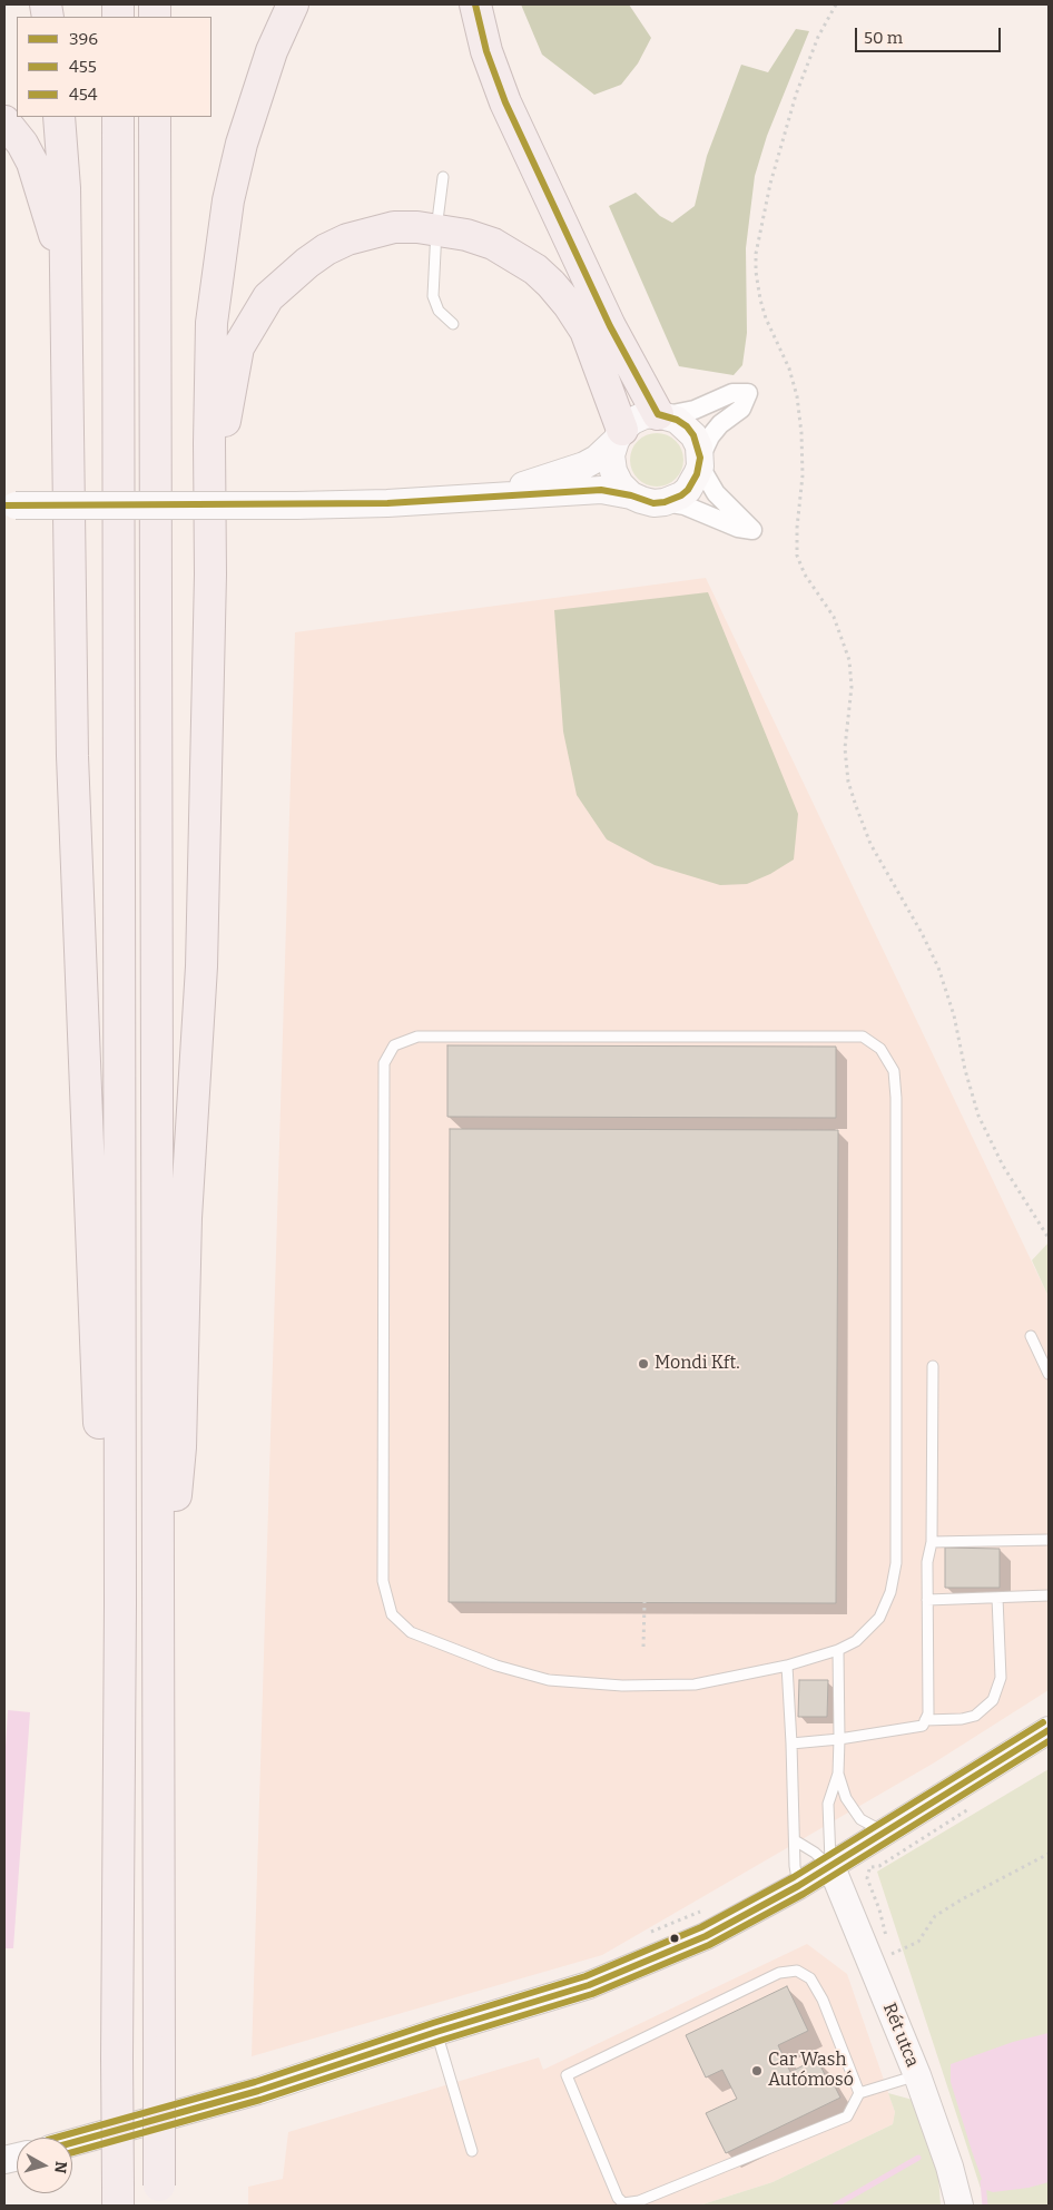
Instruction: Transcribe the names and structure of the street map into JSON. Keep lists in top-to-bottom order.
{
  "streets": {
    "street": ["Rét utca"]
  },
  "places": ["Mondi Kft.", "Car Wash Autómosó"],
  "lines": ["transit line 396", "transit line 454", "transit line 455"],
  "legend": ["396", "455", "454"],
  "scale_bar": "50 m",
  "north": "right"
}
